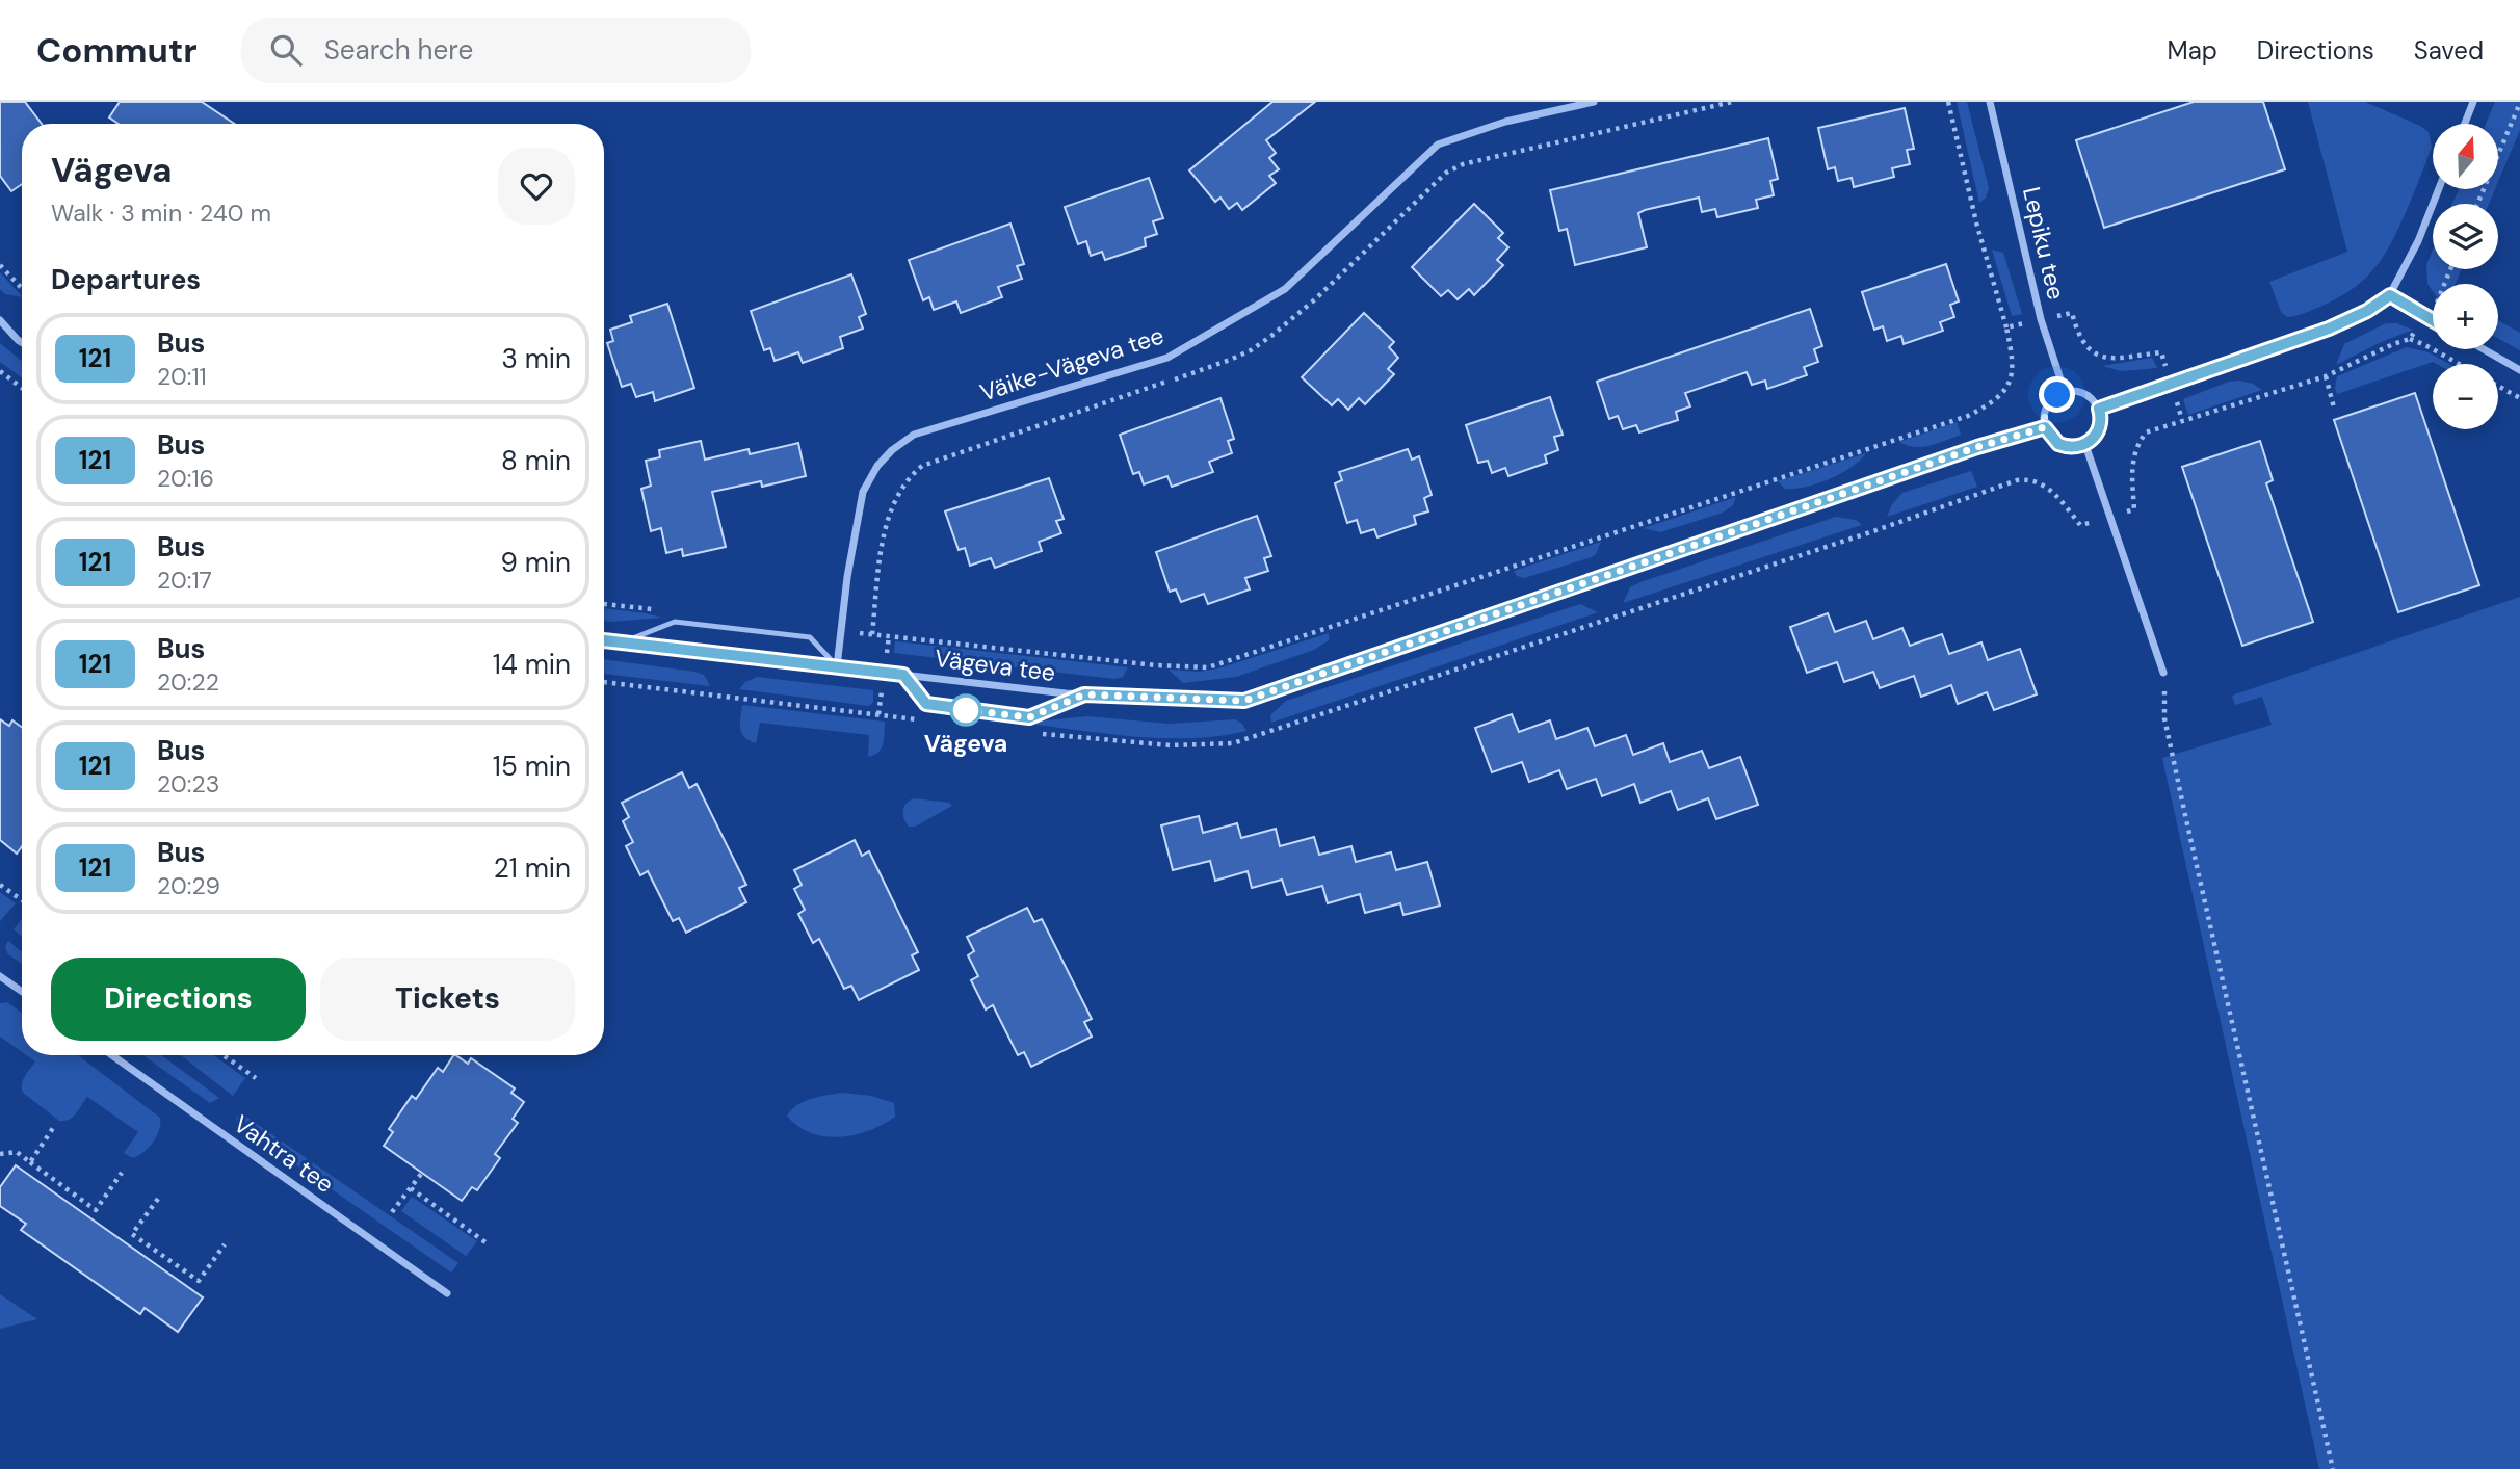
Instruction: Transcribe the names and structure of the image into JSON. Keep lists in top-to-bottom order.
{
  "streets": {
    "street": [
      "Lepiku tee",
      "Väike-Vägeva tee",
      "Vägeva tee",
      "Vahtra tee"
    ]
  },
  "crossings": [
    ["Lepiku tee", "Vägeva tee"],
    ["Väike-Vägeva tee", "Vägeva tee"]
  ],
  "places": ["Vägeva"],
  "lines": ["bus line 121"],
  "north": "top",
  "page": {
    "header": "Commutr",
    "search": "Search here",
    "nav": ["Map", "Directions", "Saved"],
    "map_buttons": ["+", "−"],
    "heading": [
      ["Vägeva", "Walk · 3 min · 240 m"],
      "Departures"
    ],
    "list": [
      {
        "mark": "121",
        "name": "Bus",
        "note": "20:11",
        "value": "3 min"
      },
      {
        "mark": "121",
        "name": "Bus",
        "note": "20:16",
        "value": "8 min"
      },
      {
        "mark": "121",
        "name": "Bus",
        "note": "20:17",
        "value": "9 min"
      },
      {
        "mark": "121",
        "name": "Bus",
        "note": "20:22",
        "value": "14 min"
      },
      {
        "mark": "121",
        "name": "Bus",
        "note": "20:23",
        "value": "15 min"
      },
      {
        "mark": "121",
        "name": "Bus",
        "note": "20:29",
        "value": "21 min"
      }
    ],
    "buttons": ["Directions", "Tickets"]
  }
}
